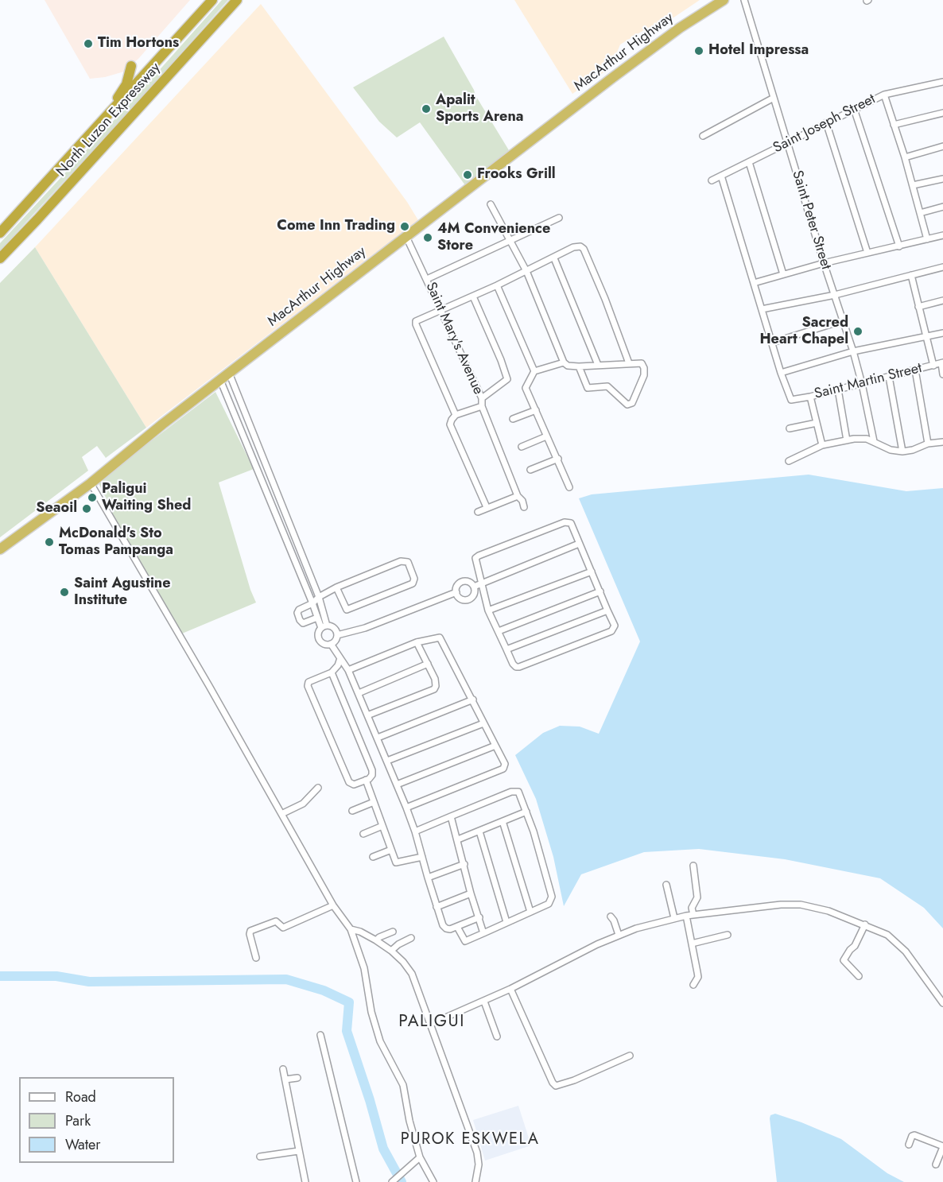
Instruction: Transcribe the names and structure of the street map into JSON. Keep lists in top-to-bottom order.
{
  "streets": {
    "highway": ["MacArthur Highway", "North Luzon Expressway"],
    "street": [
      "Saint Joseph Street",
      "Saint Peter Street",
      "Saint Mary's Avenue",
      "Saint Martin Street"
    ]
  },
  "crossings": [
    ["MacArthur Highway", "Saint Mary's Avenue"],
    ["Saint Joseph Street", "Saint Peter Street"],
    ["Saint Peter Street", "Saint Martin Street"]
  ],
  "districts": ["PALIGUI", "PUROK ESKWELA"],
  "places": [
    "Tim Hortons",
    "Hotel Impressa",
    "Apalit Sports Arena",
    "Frooks Grill",
    "Come Inn Trading",
    "4M Convenience Store",
    "Sacred Heart Chapel",
    "Paligui Waiting Shed",
    "Seaoil",
    "McDonald's Sto Tomas Pampanga",
    "Saint Agustine Institute"
  ],
  "legend": ["Road", "Park", "Water"]
}
